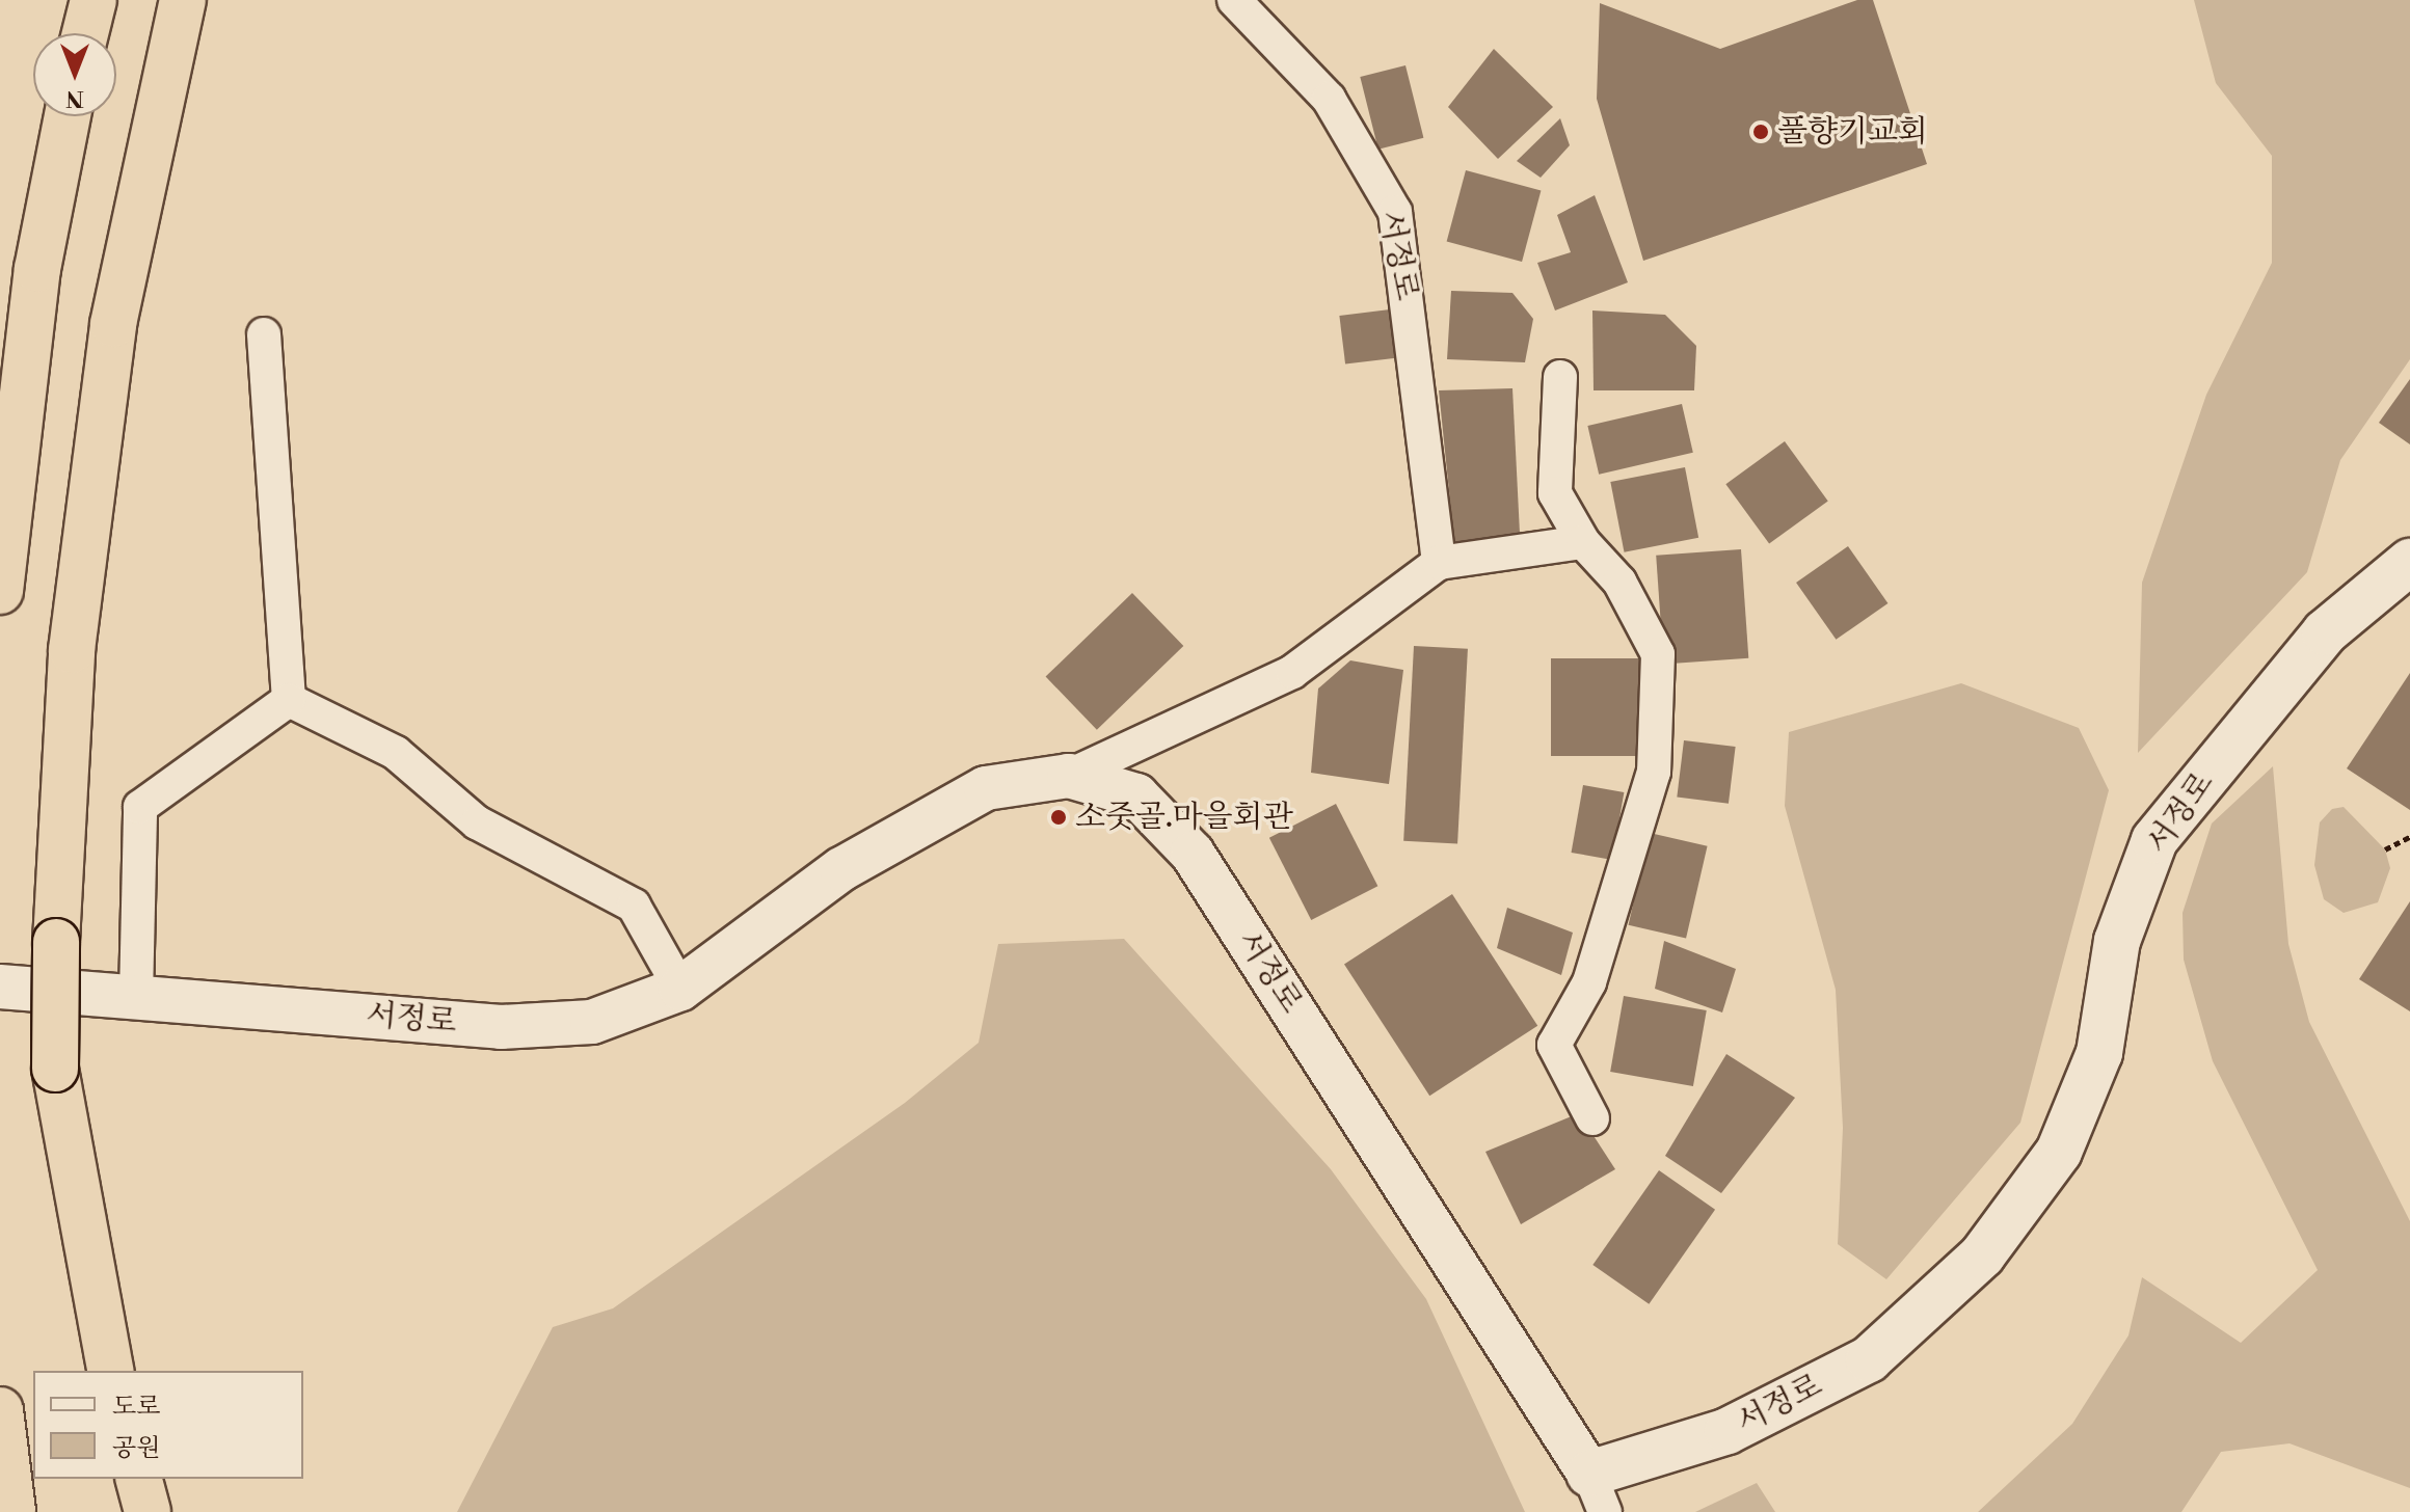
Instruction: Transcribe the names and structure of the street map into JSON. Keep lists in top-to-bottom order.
{
  "streets": {
    "main road": ["서정로"]
  },
  "places": ["풀향기교회", "소줏골.마을회관"],
  "legend": ["도로", "공원"],
  "north": "bottom"
}
